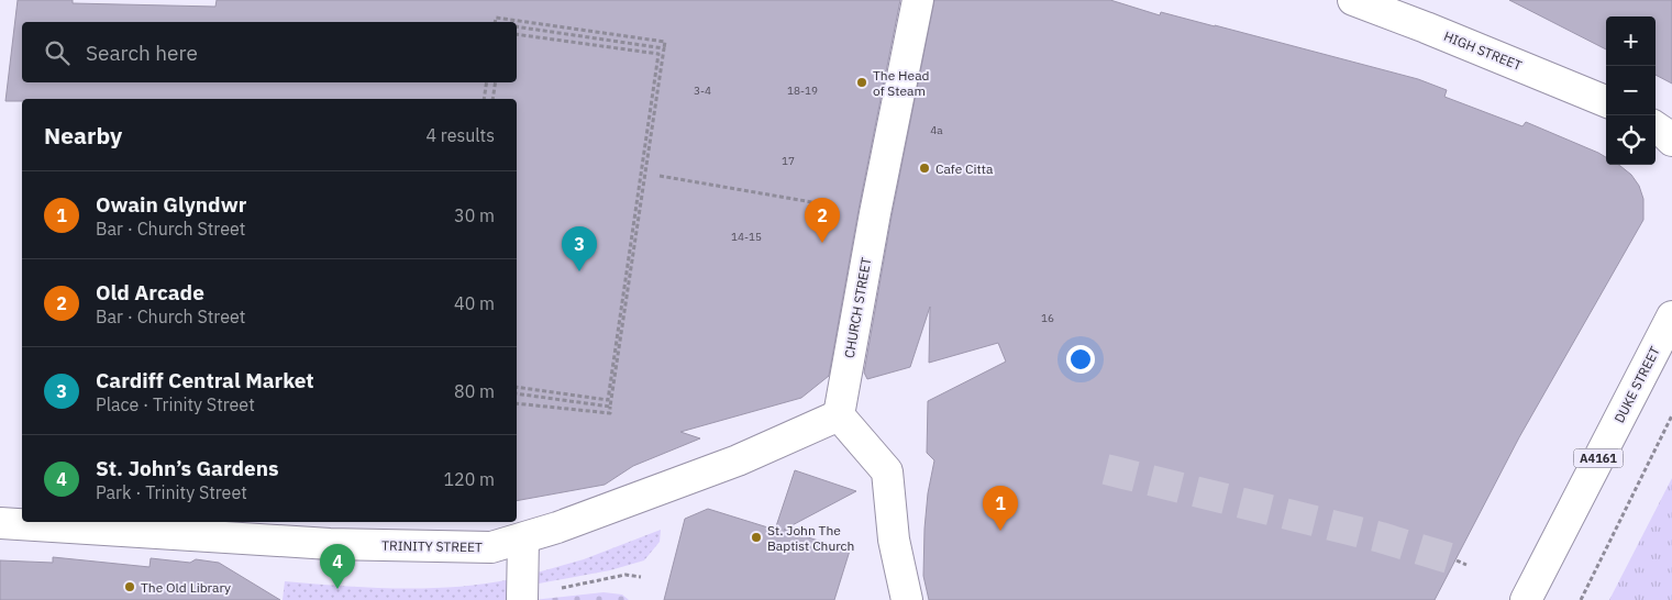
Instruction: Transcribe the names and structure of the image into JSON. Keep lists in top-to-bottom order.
{
  "streets": {
    "street": [
      "HIGH STREET",
      "CHURCH STREET",
      "DUKE STREET",
      "A4161",
      "TRINITY STREET"
    ]
  },
  "crossings": [
    ["CHURCH STREET", "TRINITY STREET"]
  ],
  "places": [
    "The Head of Steam",
    "Cafe Citta",
    "St. John The Baptist Church",
    "The Old Library"
  ],
  "house_numbers": [
    "3-4",
    "18-19",
    "4a",
    "17",
    "14-15",
    "16"
  ],
  "page": {
    "map_buttons": ["+", "−"],
    "search": "Search here",
    "heading": ["Nearby", "4 results"],
    "list": [
      {
        "mark": "1",
        "name": "Owain Glyndwr",
        "note": "Bar · Church Street",
        "value": "30 m"
      },
      {
        "mark": "2",
        "name": "Old Arcade",
        "note": "Bar · Church Street",
        "value": "40 m"
      },
      {
        "mark": "3",
        "name": "Cardiff Central Market",
        "note": "Place · Trinity Street",
        "value": "80 m"
      },
      {
        "mark": "4",
        "name": "St. John’s Gardens",
        "note": "Park · Trinity Street",
        "value": "120 m"
      }
    ],
    "pins": [
      "2",
      "3",
      "1",
      "4"
    ]
  }
}
